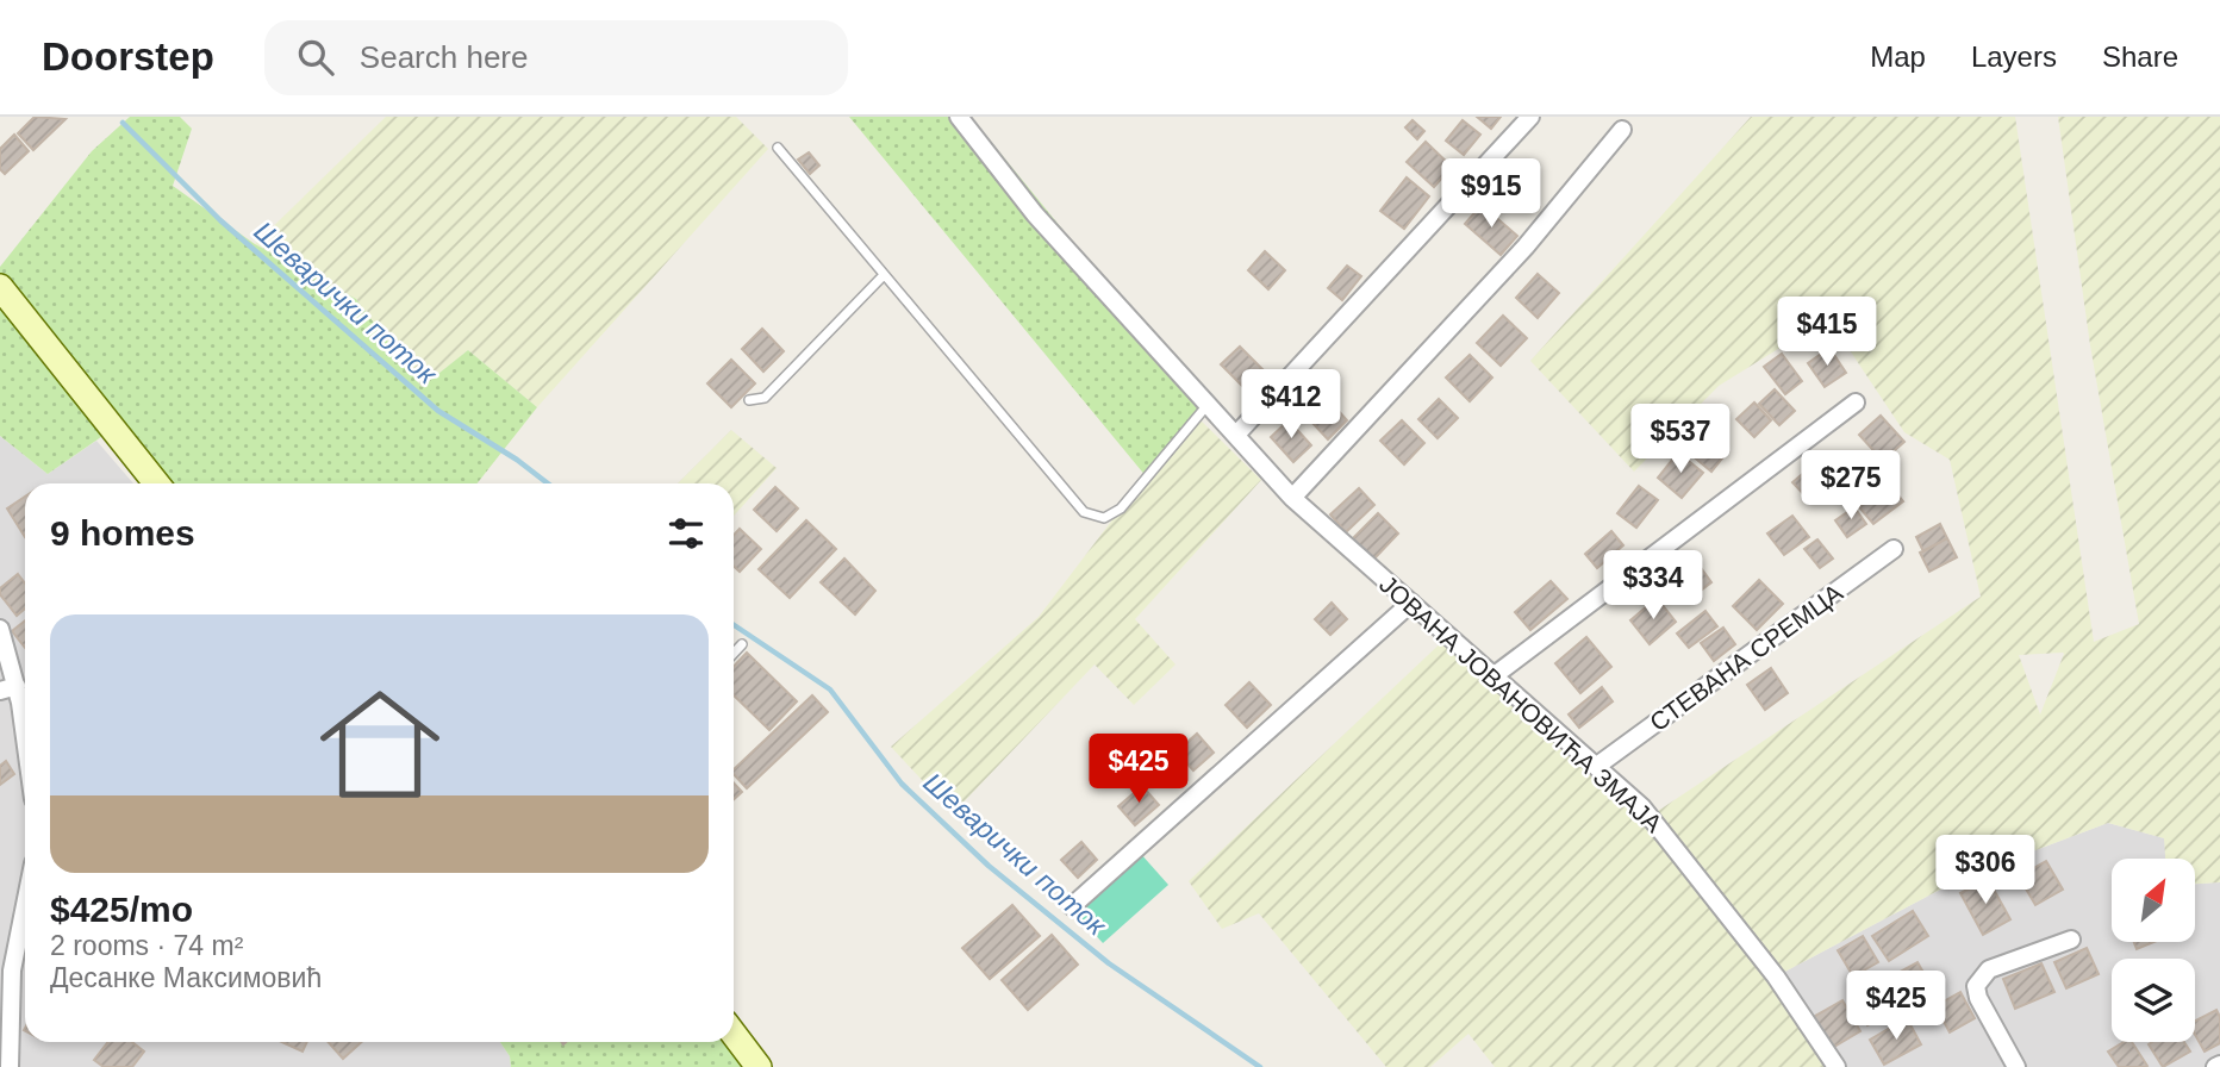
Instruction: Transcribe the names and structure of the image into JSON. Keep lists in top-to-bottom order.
{
  "streets": {
    "street": ["СТЕВАНА СРЕМЦА", "ЈОВАНА ЈОВАНОВИЋА ЗМАЈА"]
  },
  "crossings": [
    ["СТЕВАНА СРЕМЦА", "ЈОВАНА ЈОВАНОВИЋА ЗМАЈА"]
  ],
  "water": ["Шеварички поток"],
  "north": "top right",
  "page": {
    "header": "Doorstep",
    "search": "Search here",
    "nav": ["Map", "Layers", "Share"],
    "price": [
      "$915",
      "$415",
      "$412",
      "$537",
      "$275",
      "$334",
      "$425",
      "$306",
      "$425"
    ],
    "heading": "9 homes",
    "list": [
      {
        "name": "$425/mo",
        "note": "2 rooms · 74 m² · Десанке Максимовић"
      }
    ]
  }
}
